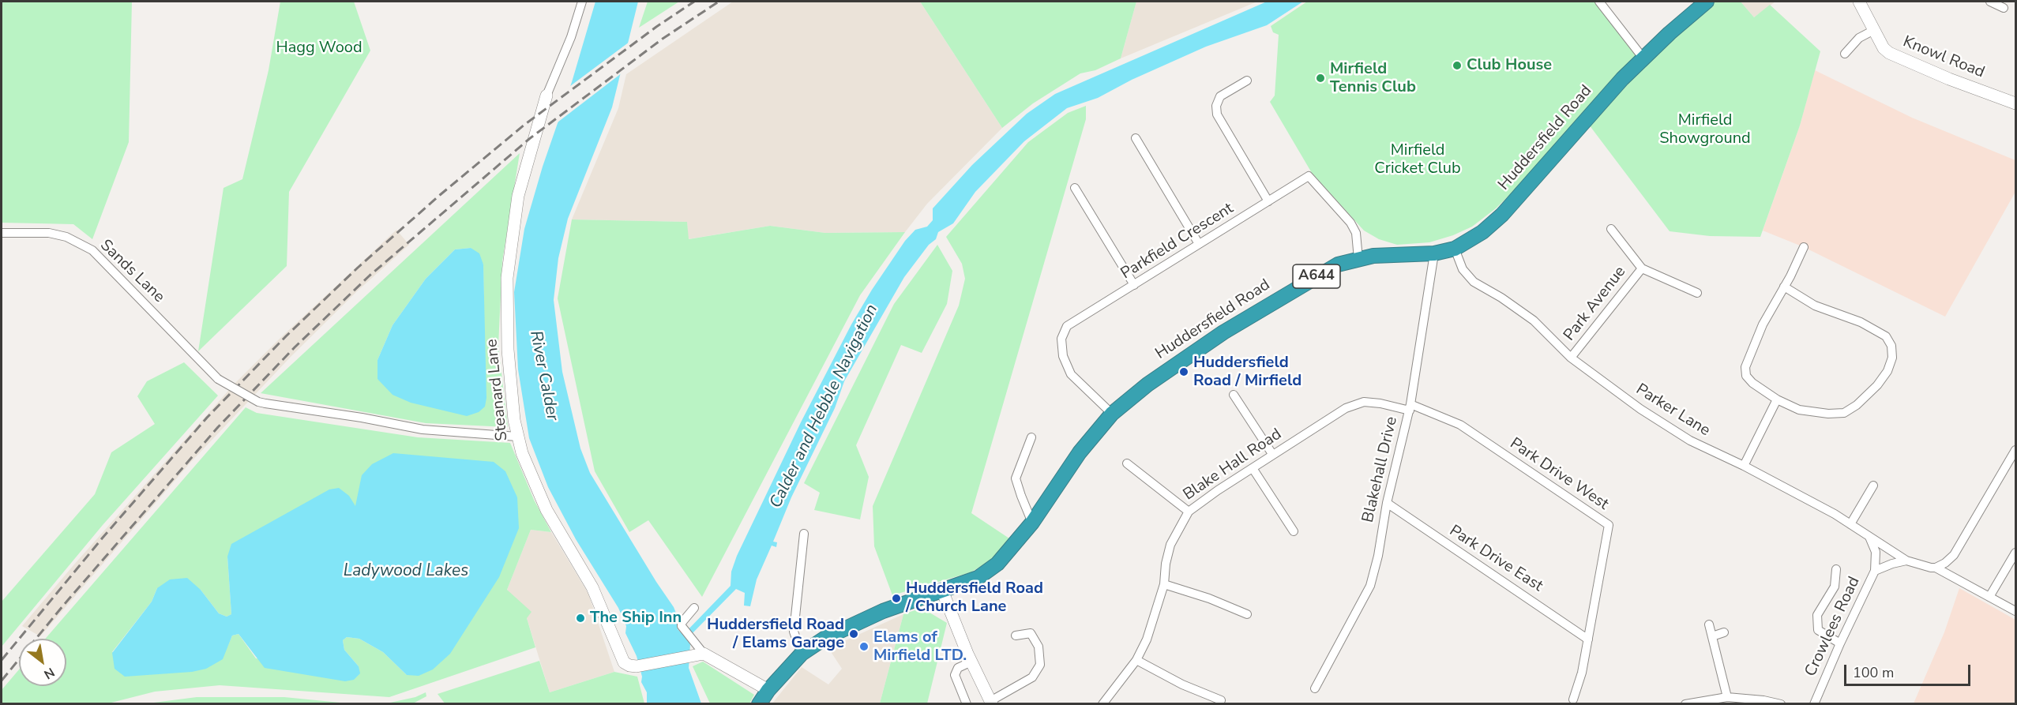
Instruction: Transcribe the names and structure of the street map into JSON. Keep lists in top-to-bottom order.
{
  "streets": {
    "highway": ["Huddersfield Road", "A644"],
    "street": [
      "Knowl Road",
      "Parkfield Crescent",
      "Sands Lane",
      "Park Avenue",
      "Steanard Lane",
      "Parker Lane",
      "Blake Hall Road",
      "Blakehall Drive",
      "Park Drive West",
      "Park Drive East",
      "Crowlees Road"
    ]
  },
  "crossings": [
    ["Huddersfield Road", "Parkfield Crescent"],
    ["Huddersfield Road", "Parker Lane"],
    ["Huddersfield Road", "Blakehall Drive"],
    ["Sands Lane", "Steanard Lane"],
    ["Park Avenue", "Parker Lane"],
    ["Parker Lane", "Crowlees Road"],
    ["Blake Hall Road", "Blakehall Drive"],
    ["Blake Hall Road", "Park Drive West"],
    ["Blakehall Drive", "Park Drive West"],
    ["Blakehall Drive", "Park Drive East"],
    ["Park Drive West", "Park Drive East"]
  ],
  "water": ["River Calder", "Calder and Hebble Navigation", "Ladywood Lakes"],
  "parks": ["Hagg Wood", "Mirfield Showground", "Mirfield Cricket Club"],
  "places": [
    "Club House",
    "Mirfield Tennis Club",
    "Huddersfield Road / Mirfield",
    "Huddersfield Road / Church Lane",
    "The Ship Inn",
    "Huddersfield Road / Elams Garage",
    "Elams of Mirfield LTD."
  ],
  "scale_bar": "100 m",
  "north": "bottom right"
}
